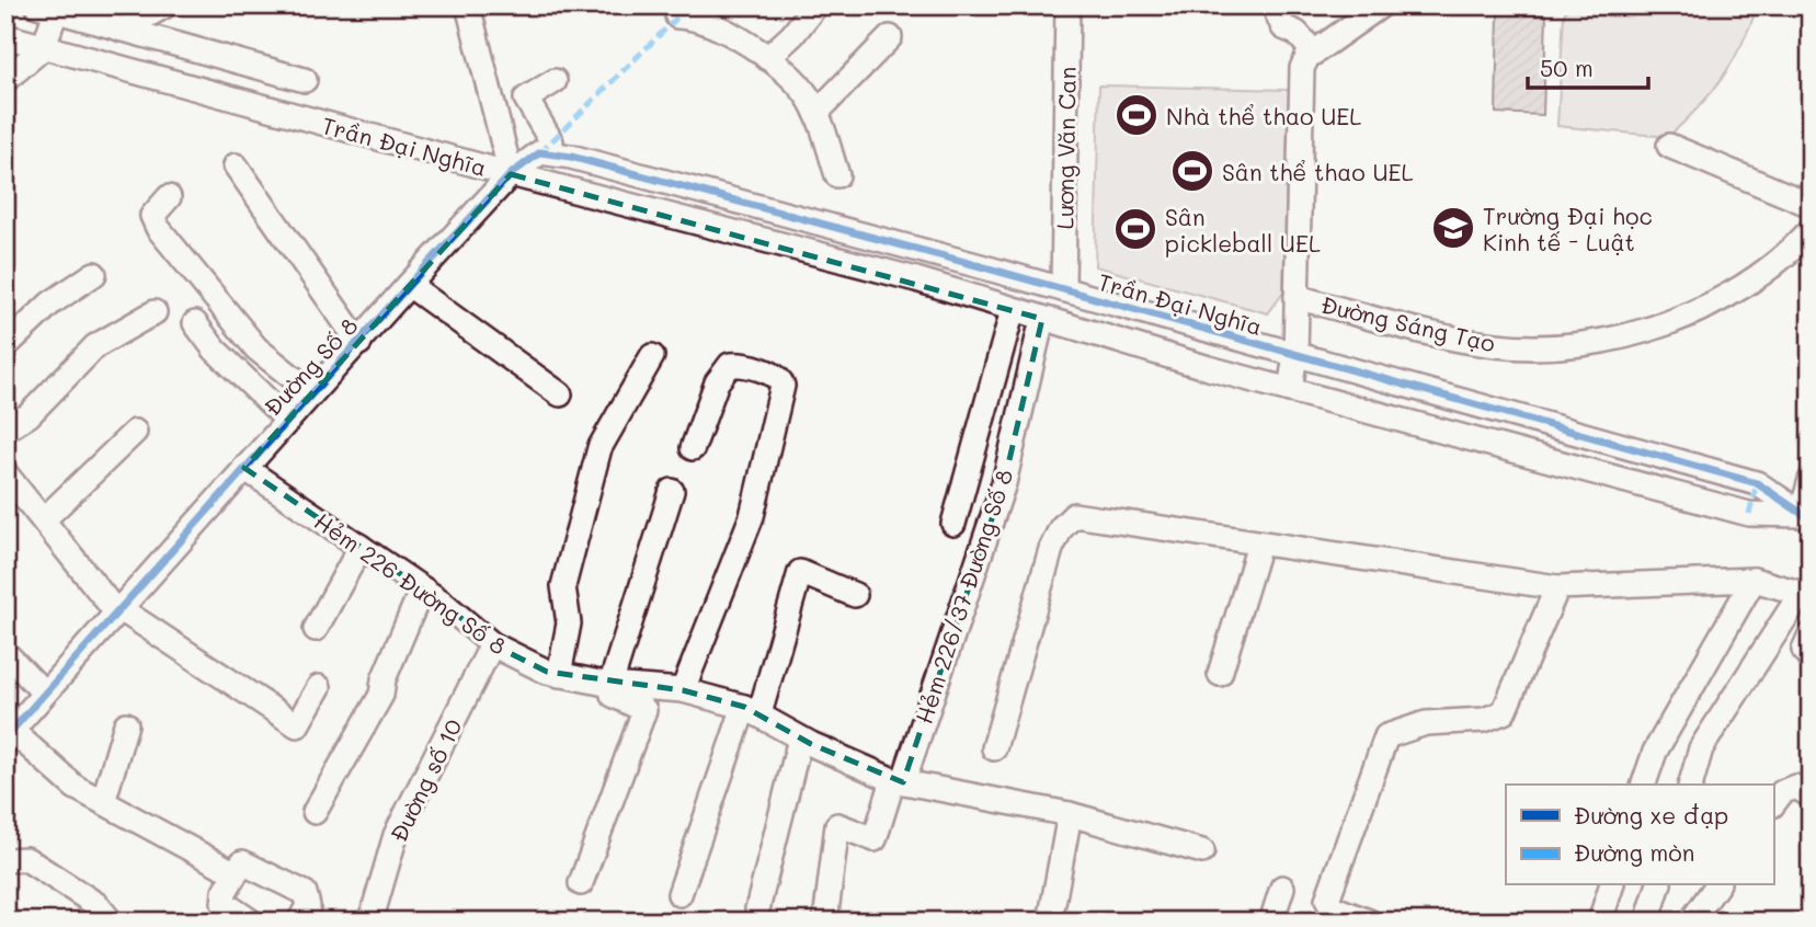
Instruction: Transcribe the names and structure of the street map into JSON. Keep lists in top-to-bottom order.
{
  "streets": {
    "street": [
      "Trần Đại Nghĩa",
      "Lương Văn Can",
      "Đường Sáng Tạo",
      "Đường Số 8",
      "Hẻm 226 Đường Số 8",
      "Hẻm 226/37 Đường Số 8",
      "Đường số 10"
    ]
  },
  "crossings": [
    ["Trần Đại Nghĩa", "Lương Văn Can"],
    ["Trần Đại Nghĩa", "Đường Số 8"],
    ["Trần Đại Nghĩa", "Hẻm 226/37 Đường Số 8"],
    ["Đường Số 8", "Hẻm 226 Đường Số 8"],
    ["Hẻm 226 Đường Số 8", "Hẻm 226/37 Đường Số 8"],
    ["Hẻm 226 Đường Số 8", "Đường số 10"]
  ],
  "places": {
    "sports": ["Nhà thể thao UEL", "Sân thể thao UEL", "Sân pickleball UEL"],
    "school or university": ["Trường Đại học Kinh tế - Luật"]
  },
  "legend": ["Đường xe đạp", "Đường mòn"],
  "scale_bar": "50 m"
}
